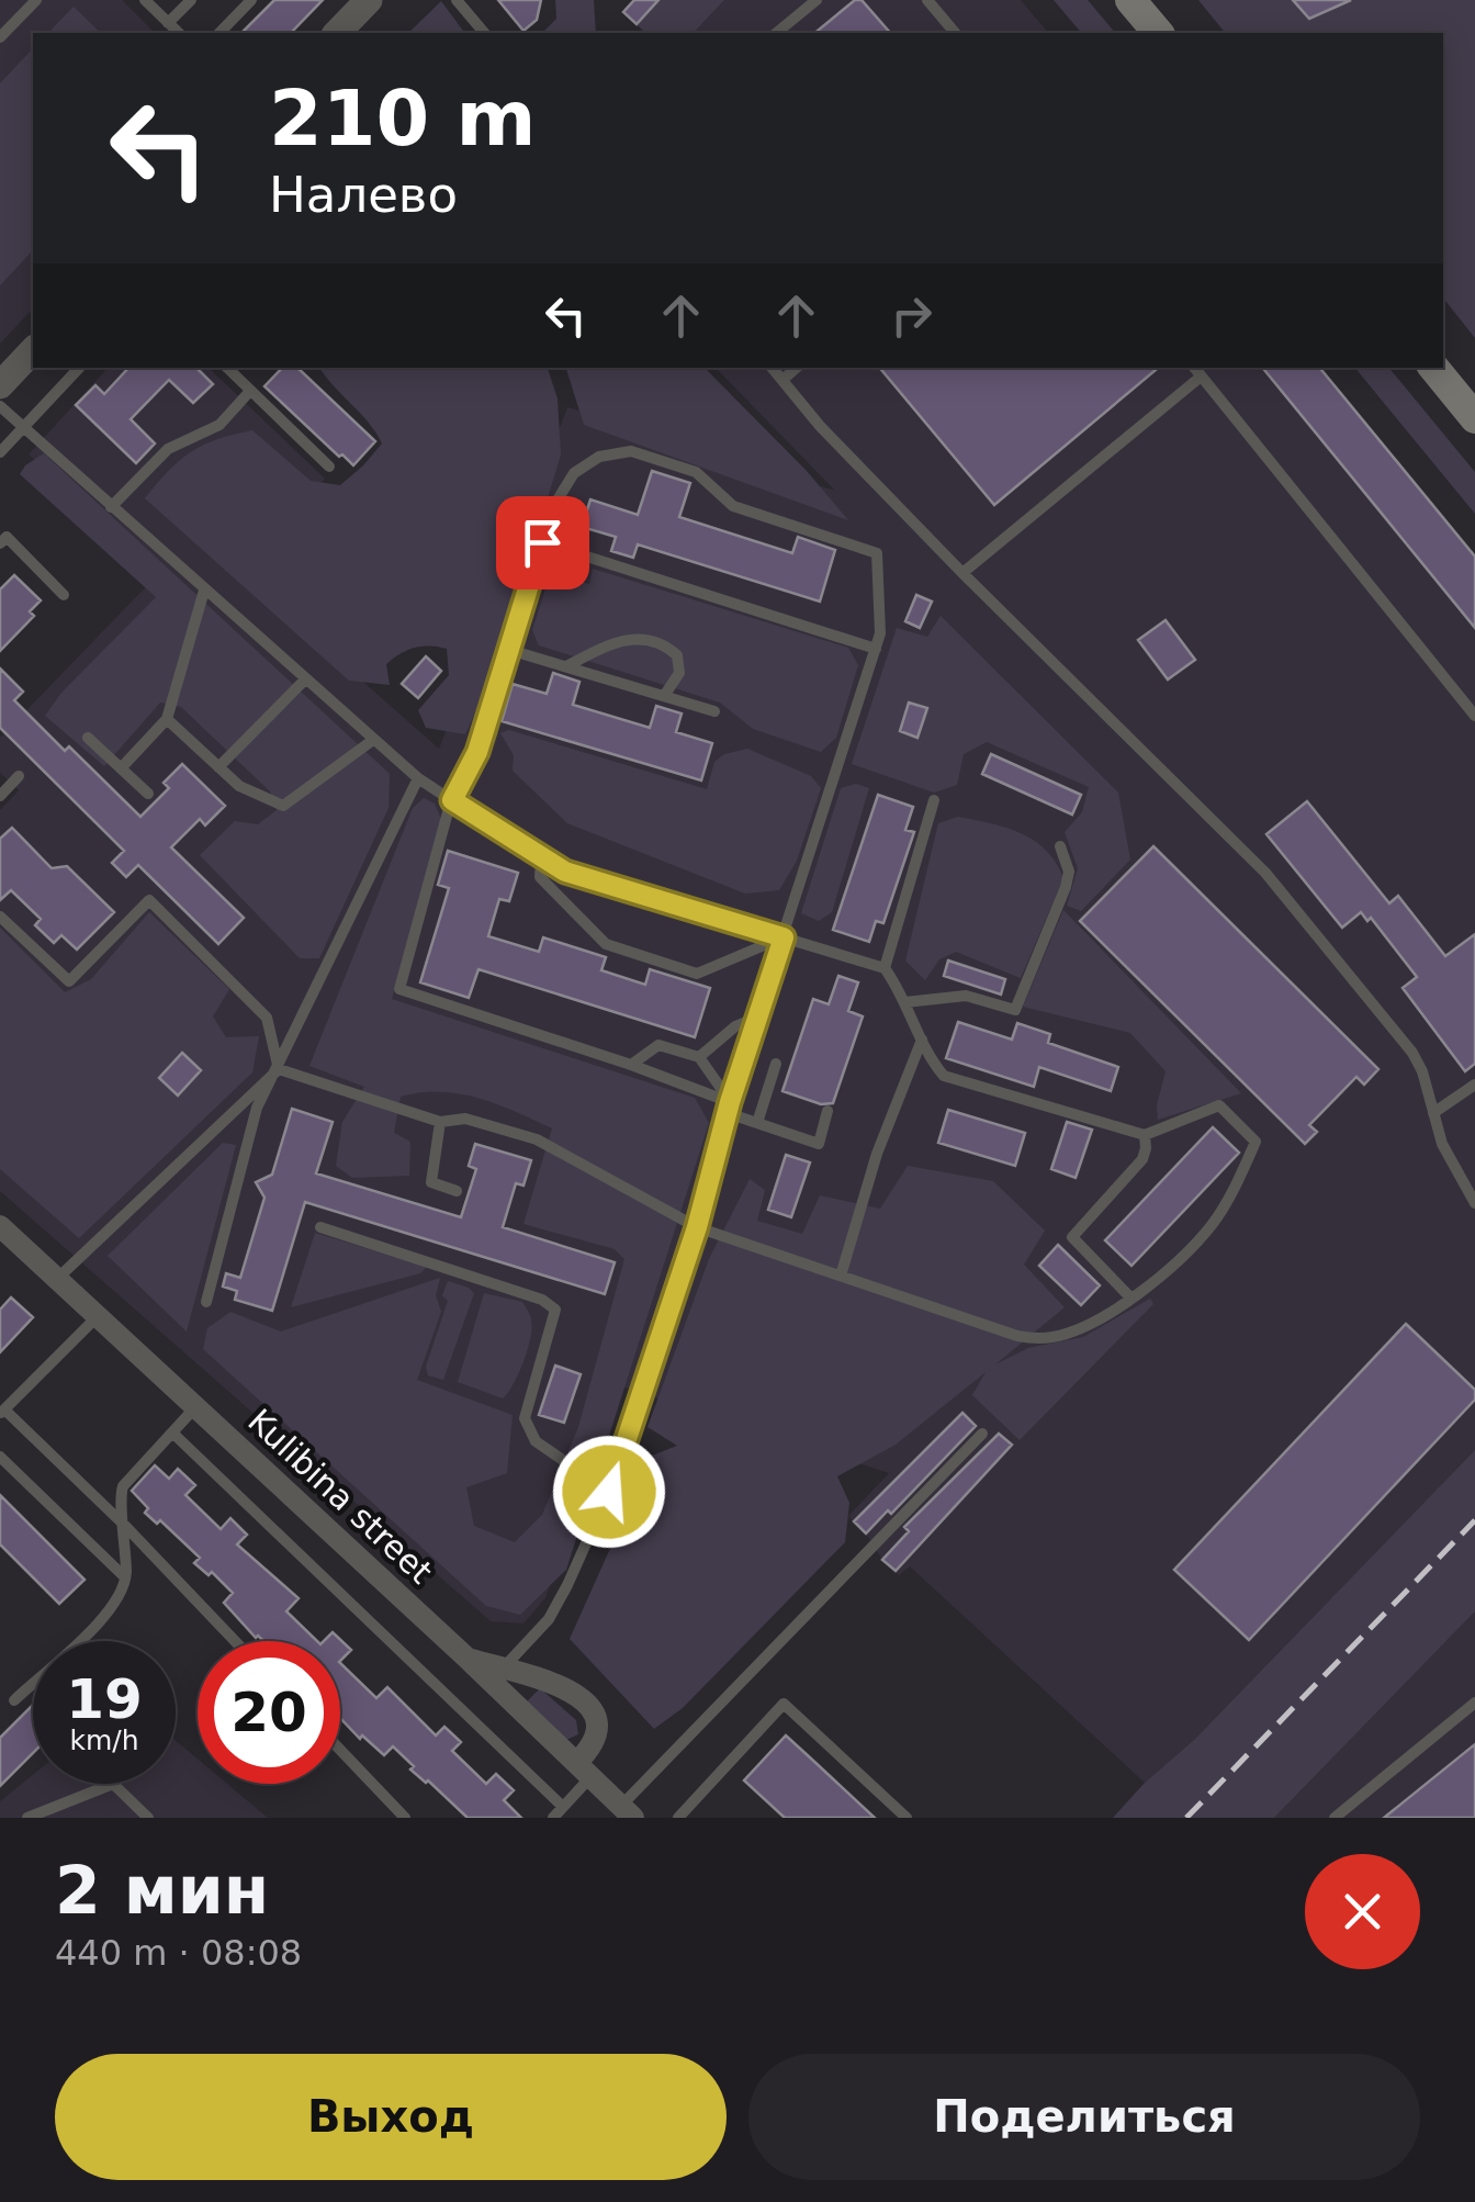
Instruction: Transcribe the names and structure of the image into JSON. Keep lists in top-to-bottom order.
{
  "streets": {
    "street": ["Kulibina street"]
  },
  "page": {
    "turn": ["210 m", "Налево"],
    "speed": "19 km/h",
    "limit": "20",
    "heading": ["2 мин", "440 m · 08:08"],
    "buttons": ["Выход", "Поделиться"]
  }
}
